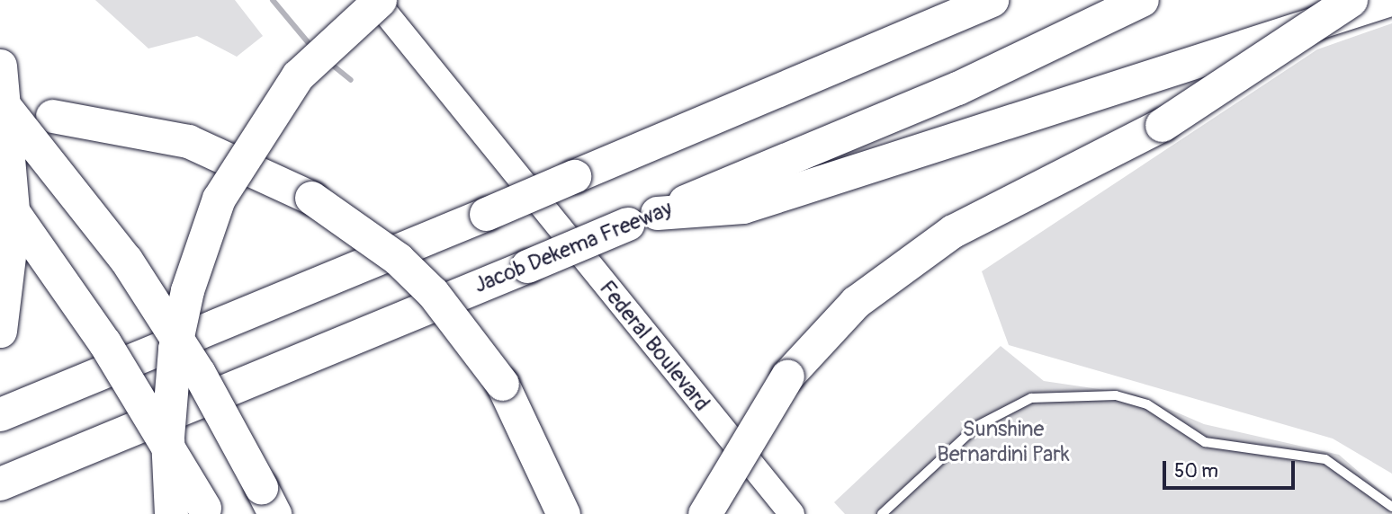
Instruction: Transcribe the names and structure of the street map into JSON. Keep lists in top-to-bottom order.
{
  "streets": {
    "highway": ["Jacob Dekema Freeway"],
    "main road": ["Federal Boulevard"]
  },
  "parks": ["Sunshine Bernardini Park"],
  "scale_bar": "50 m"
}
